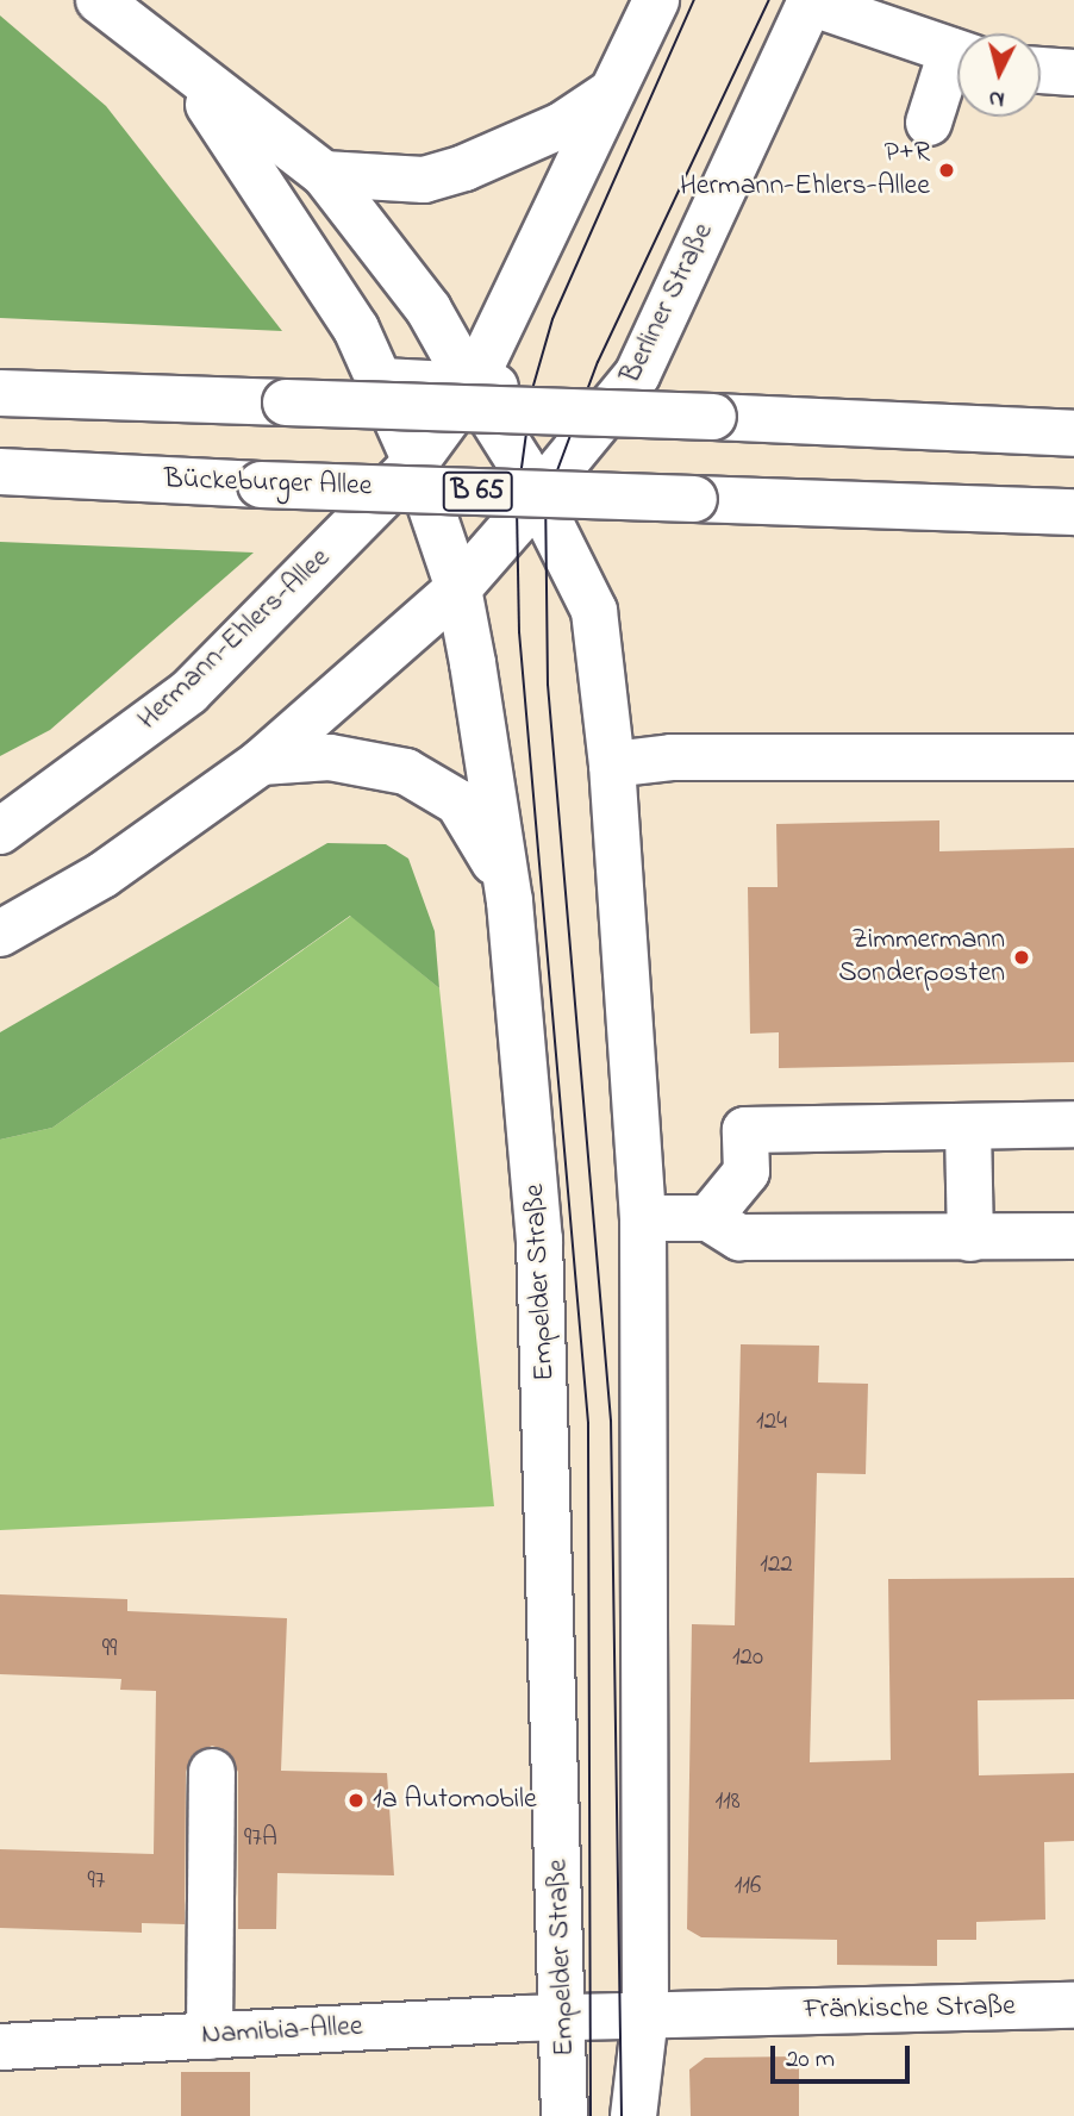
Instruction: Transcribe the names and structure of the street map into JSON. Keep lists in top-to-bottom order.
{
  "streets": {
    "main road": [
      "Berliner Straße",
      "Bückeburger Allee",
      "B 65",
      "Hermann-Ehlers-Allee",
      "Empelder Straße",
      "Fränkische Straße",
      "Namibia-Allee"
    ]
  },
  "crossings": [
    ["Hermann-Ehlers-Allee", "Empelder Straße"],
    ["Empelder Straße", "Fränkische Straße"],
    ["Empelder Straße", "Namibia-Allee"],
    ["Fränkische Straße", "Namibia-Allee"]
  ],
  "places": ["P+R Hermann-Ehlers-Allee", "Zimmermann Sonderposten", "1a Automobile"],
  "house_numbers": [
    "124",
    "122",
    "99",
    "120",
    "118",
    "97A",
    "97",
    "116"
  ],
  "scale_bar": "20 m",
  "north": "bottom"
}
